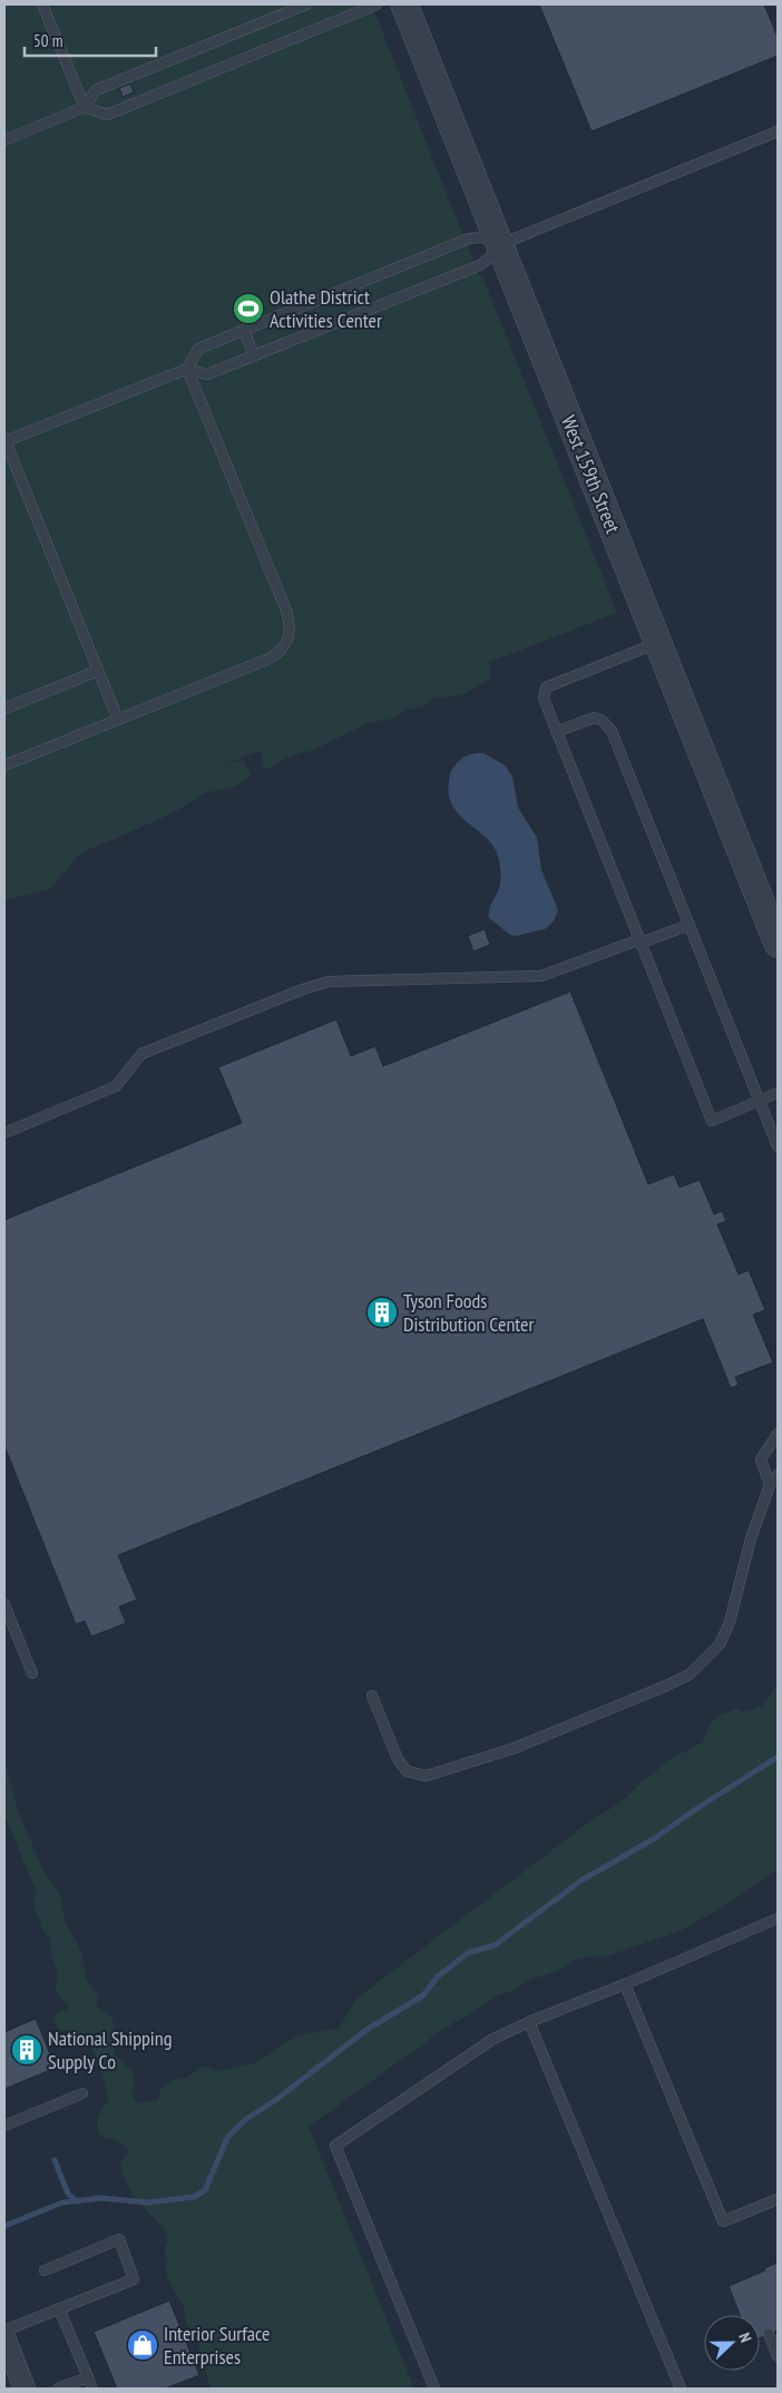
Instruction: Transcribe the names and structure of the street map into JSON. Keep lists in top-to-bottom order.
{
  "streets": {
    "street": ["West 159th Street"]
  },
  "places": {
    "sports": ["Olathe District Activities Center"],
    "building": ["Tyson Foods Distribution Center", "National Shipping Supply Co"],
    "shop": ["Interior Surface Enterprises"]
  },
  "scale_bar": "50 m",
  "north": "right"
}
